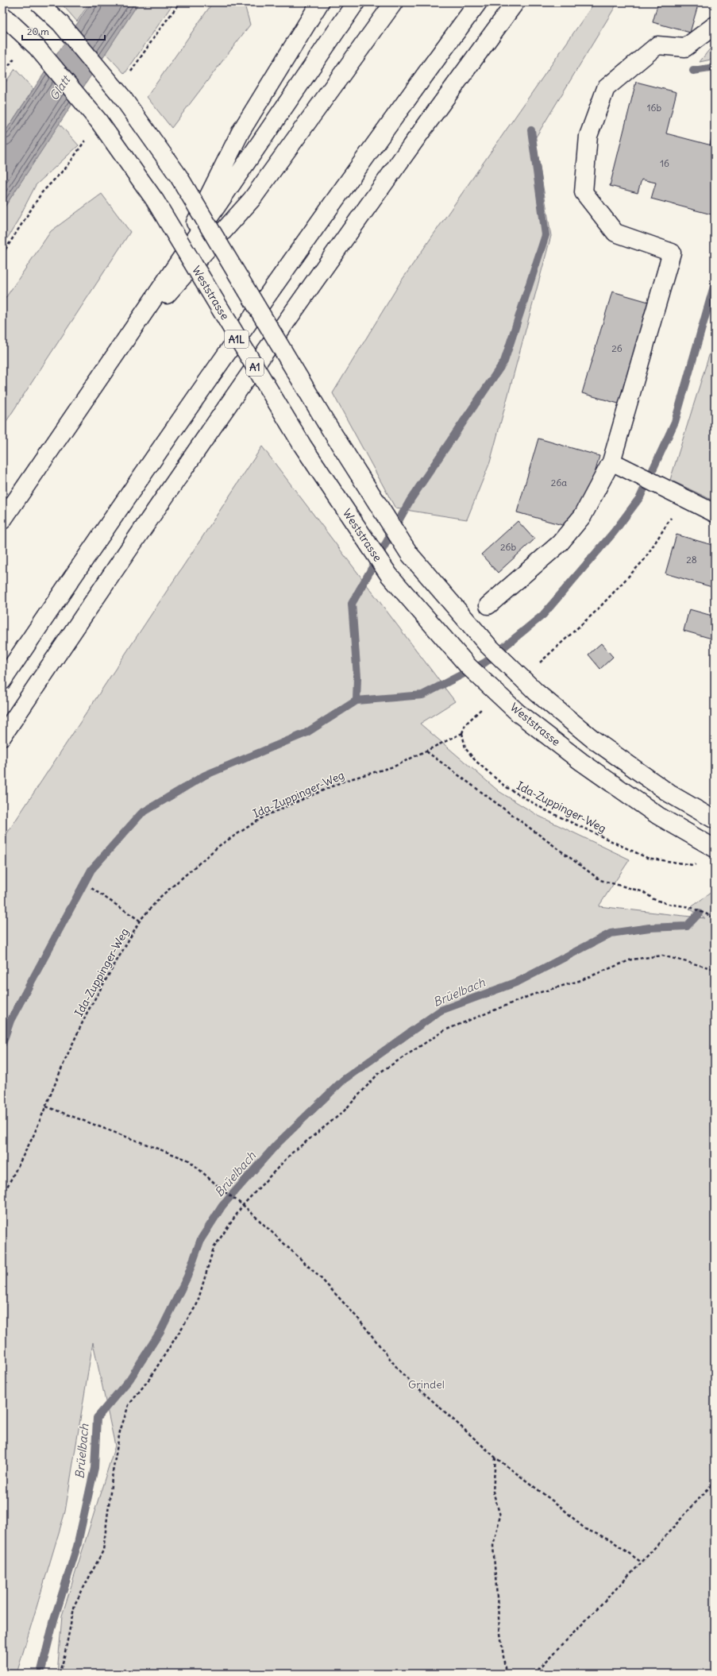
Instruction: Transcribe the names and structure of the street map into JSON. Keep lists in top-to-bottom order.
{
  "streets": {
    "main road": ["Weststrasse", "A1L", "A1"],
    "path": ["Ida-Zuppinger-Weg"]
  },
  "water": ["Glatt", "Brüelbach"],
  "parks": ["Grindel"],
  "house_numbers": [
    "16b",
    "16",
    "26",
    "26a",
    "26b",
    "28"
  ],
  "scale_bar": "20 m"
}
